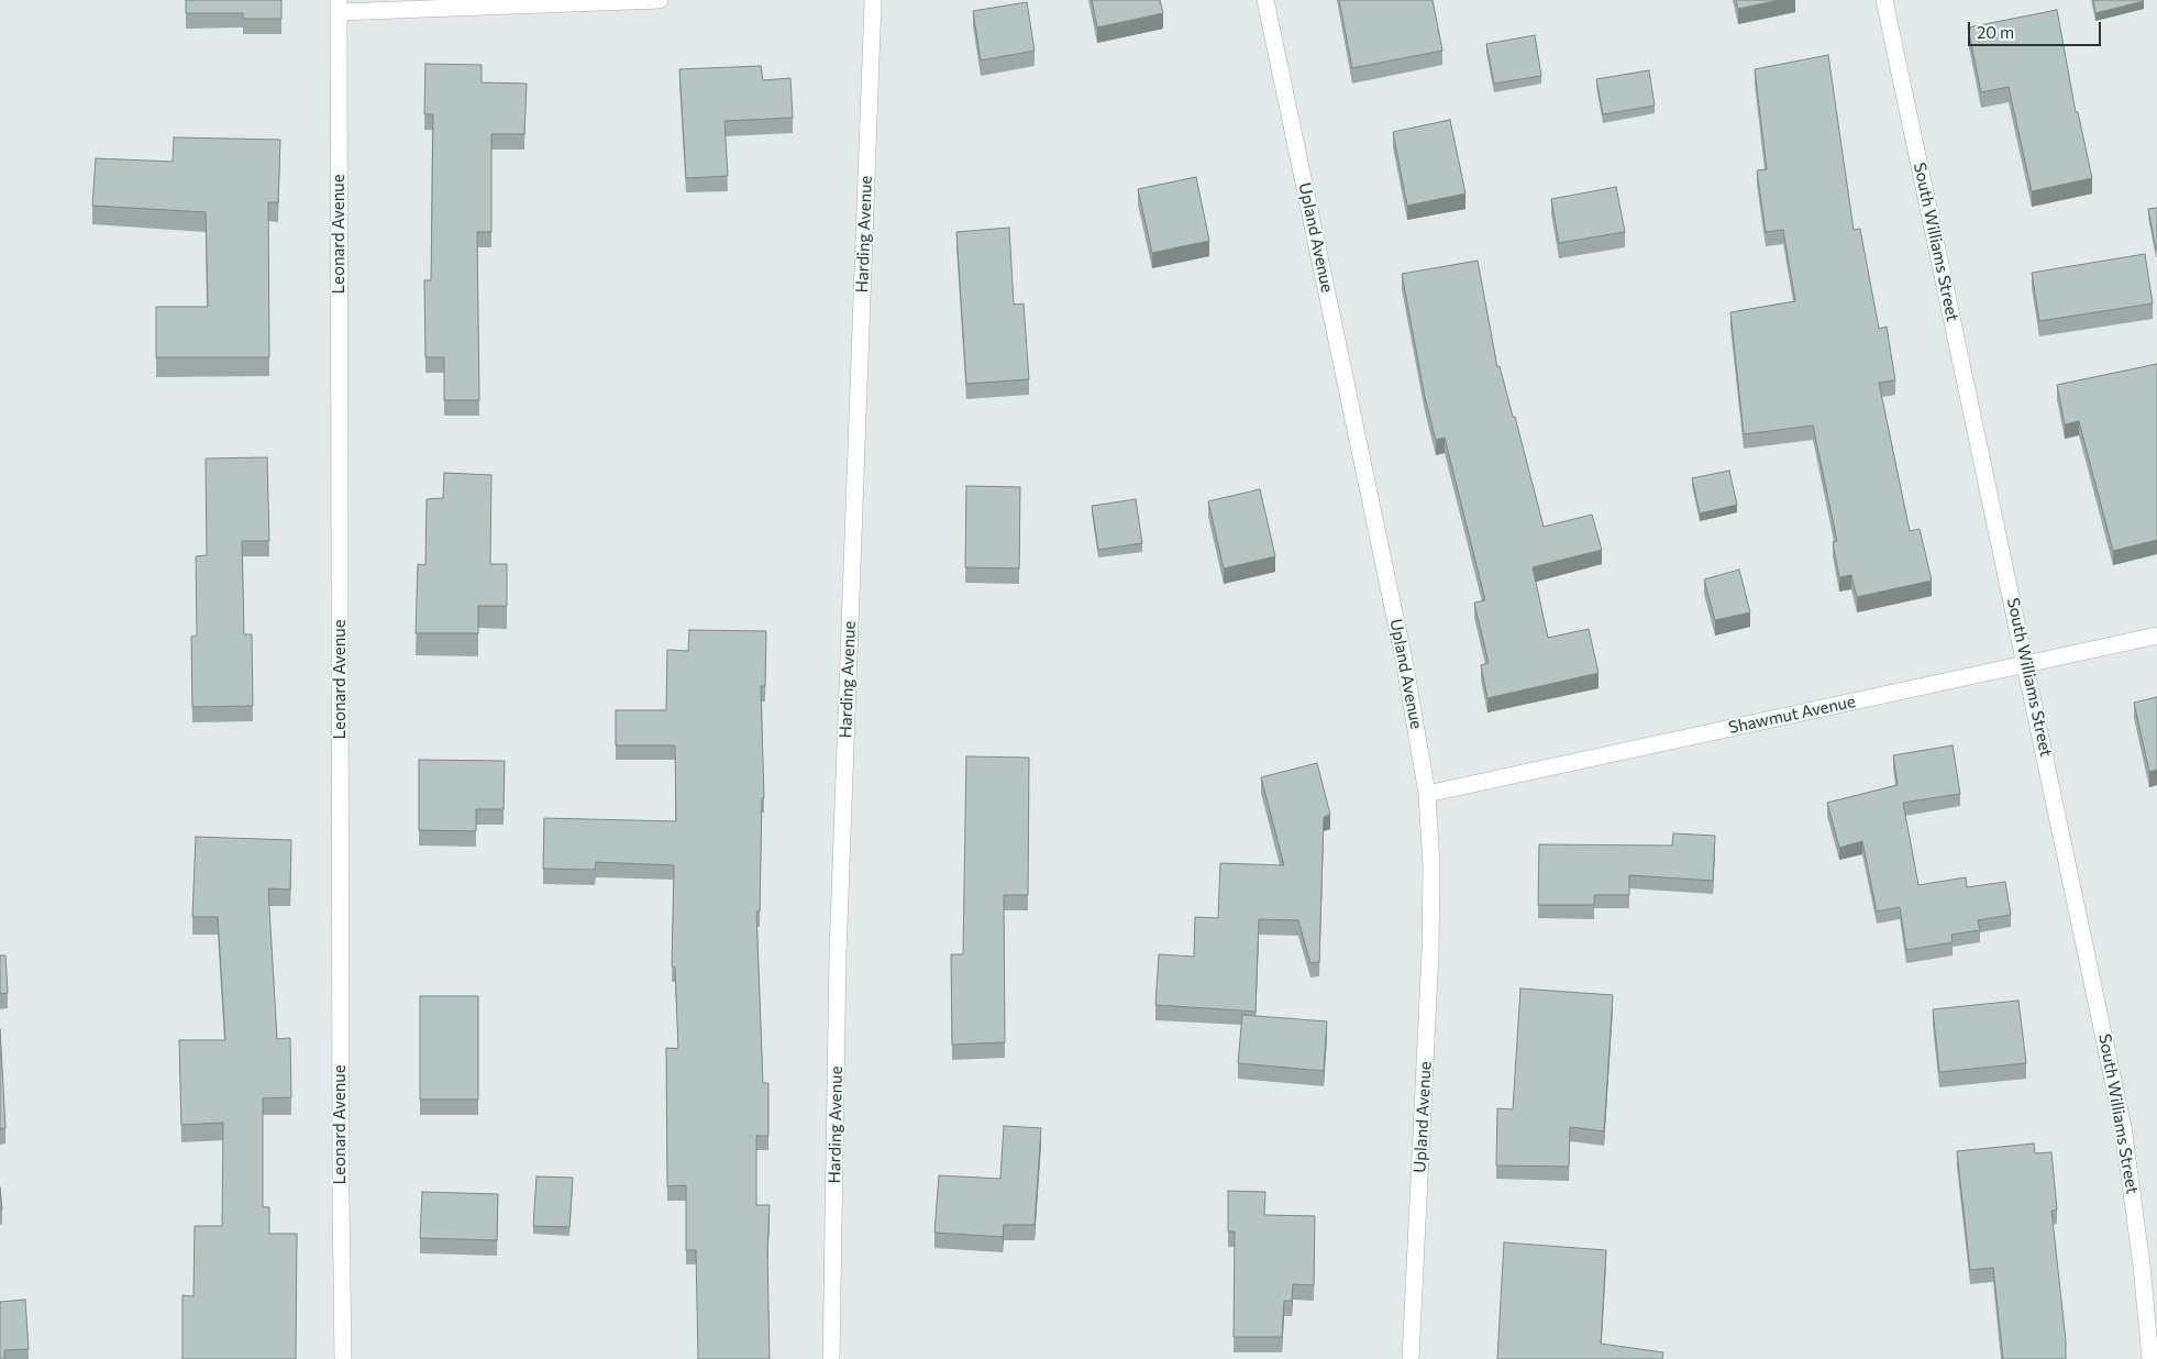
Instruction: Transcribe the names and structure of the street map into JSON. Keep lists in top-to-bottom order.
{
  "streets": {
    "street": [
      "Leonard Avenue",
      "Harding Avenue",
      "Upland Avenue",
      "South Williams Street",
      "Shawmut Avenue"
    ]
  },
  "crossings": [
    ["Upland Avenue", "Shawmut Avenue"],
    ["South Williams Street", "Shawmut Avenue"]
  ],
  "scale_bar": "20 m"
}
